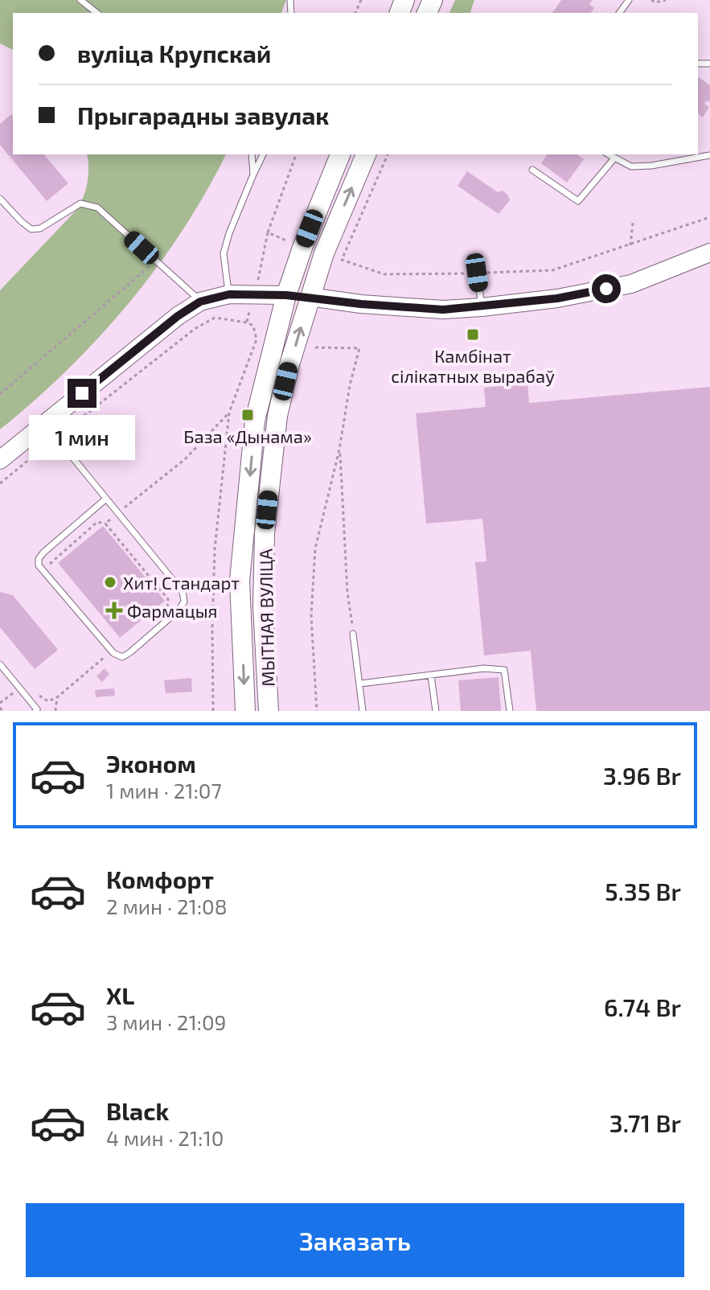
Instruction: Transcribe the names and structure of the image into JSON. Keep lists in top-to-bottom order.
{
  "streets": {
    "main road": ["МЫТНАЯ ВУЛІЦА"]
  },
  "places": {
    "transit": ["Камбінат сілікатных вырабаў", "База «Дынама»"],
    "other": ["Хит! Стандарт"],
    "health": ["Фармацыя"]
  },
  "page": {
    "banner": ["вуліца Крупскай", "Прыгарадны завулак"],
    "bubble": "1 мин",
    "list": [
      {
        "name": "Эконом",
        "note": "1 мин · 21:07",
        "value": "3.96 Br"
      },
      {
        "name": "Комфорт",
        "note": "2 мин · 21:08",
        "value": "5.35 Br"
      },
      {
        "name": "XL",
        "note": "3 мин · 21:09",
        "value": "6.74 Br"
      },
      {
        "name": "Black",
        "note": "4 мин · 21:10",
        "value": "3.71 Br"
      }
    ],
    "buttons": "Заказать"
  }
}
